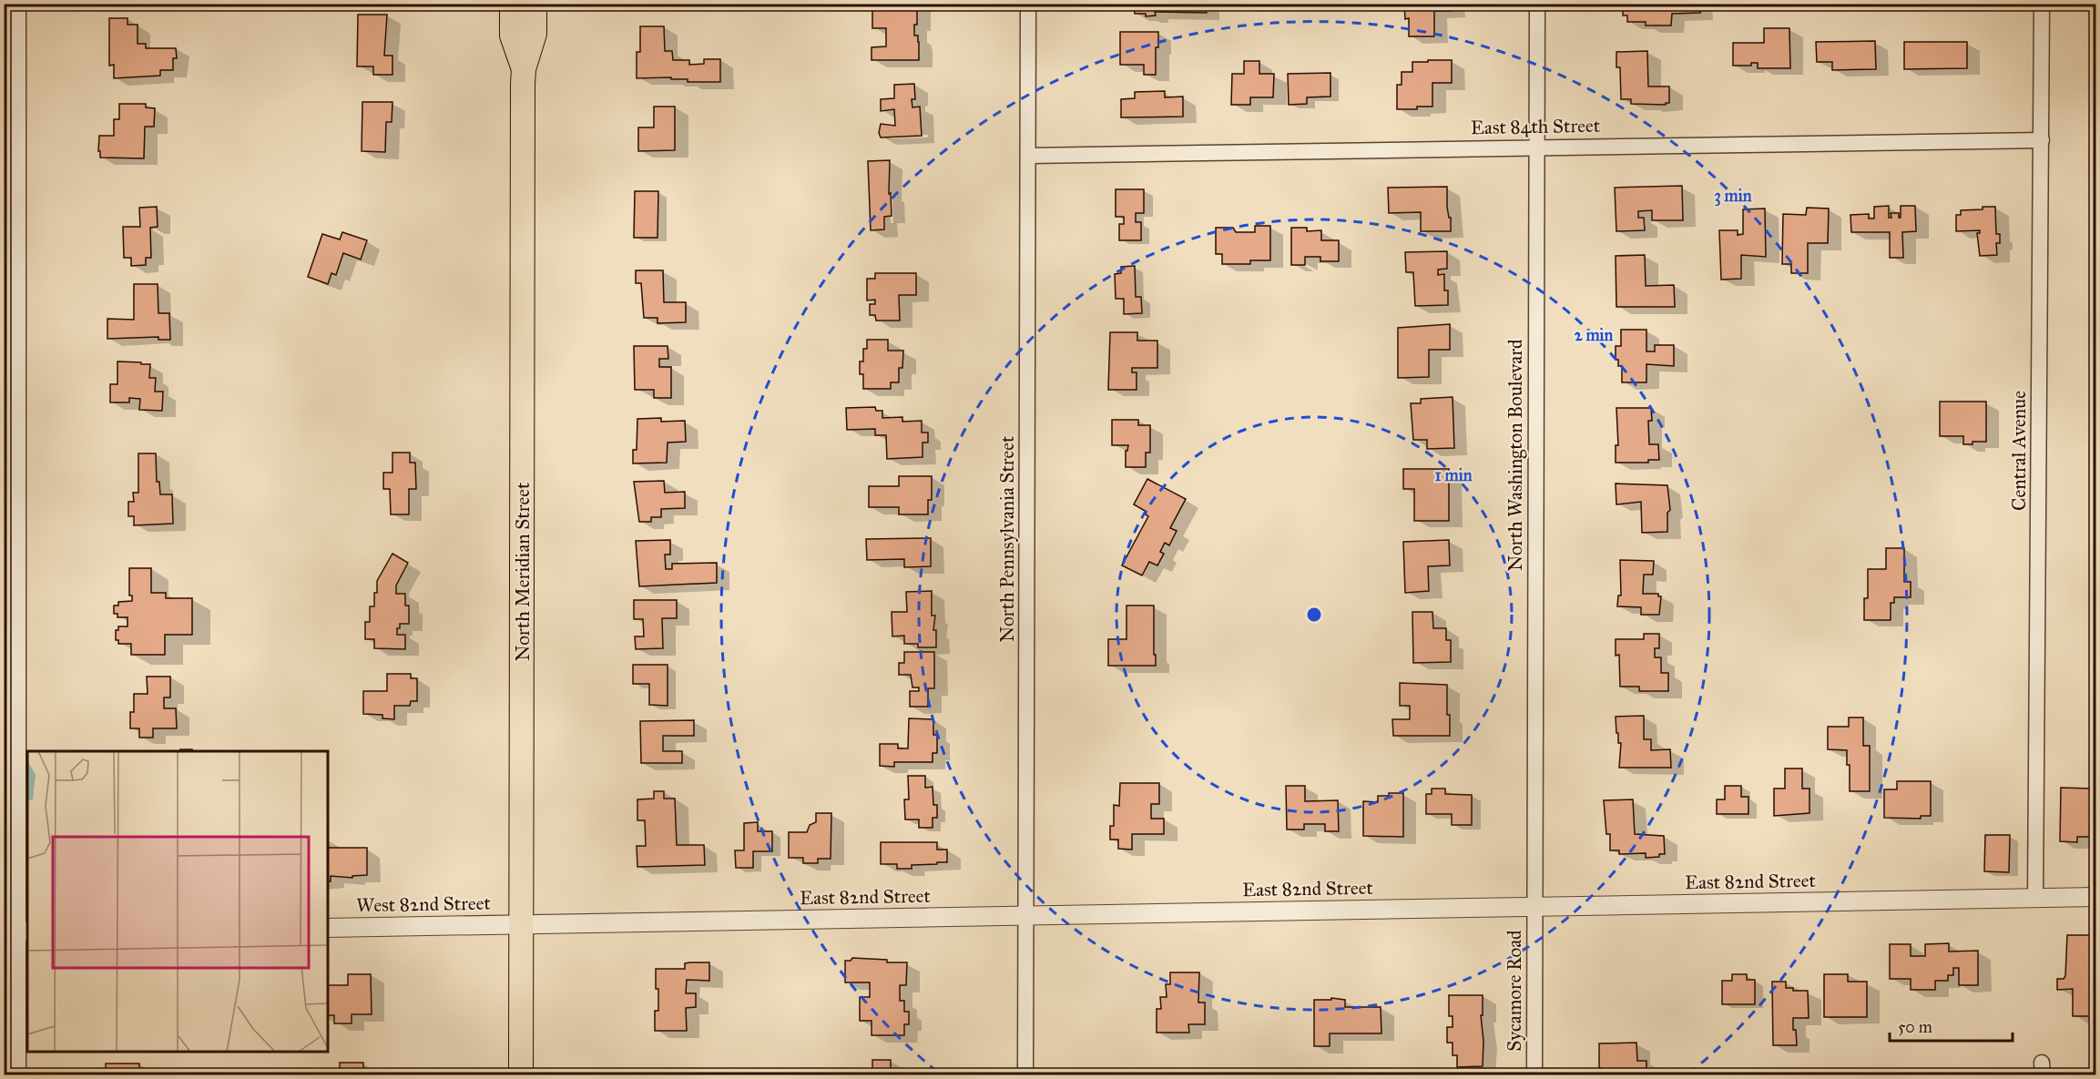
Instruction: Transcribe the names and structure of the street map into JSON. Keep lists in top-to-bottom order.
{
  "streets": {
    "main road": ["North Meridian Street"],
    "street": [
      "East 84th Street",
      "Central Avenue",
      "North Washington Boulevard",
      "North Pennsylvania Street",
      "East 82nd Street",
      "West 82nd Street",
      "Sycamore Road"
    ]
  },
  "crossings": [
    ["East 84th Street", "Central Avenue"],
    ["East 84th Street", "North Washington Boulevard"],
    ["East 84th Street", "North Pennsylvania Street"],
    ["Central Avenue", "East 82nd Street"],
    ["North Washington Boulevard", "East 82nd Street"],
    ["North Washington Boulevard", "Sycamore Road"],
    ["North Pennsylvania Street", "East 82nd Street"],
    ["North Meridian Street", "East 82nd Street"],
    ["North Meridian Street", "West 82nd Street"],
    ["East 82nd Street", "West 82nd Street"],
    ["East 82nd Street", "Sycamore Road"]
  ],
  "scale_bar": "50 m",
  "rings": ["3 min", "2 min", "1 min"]
}
